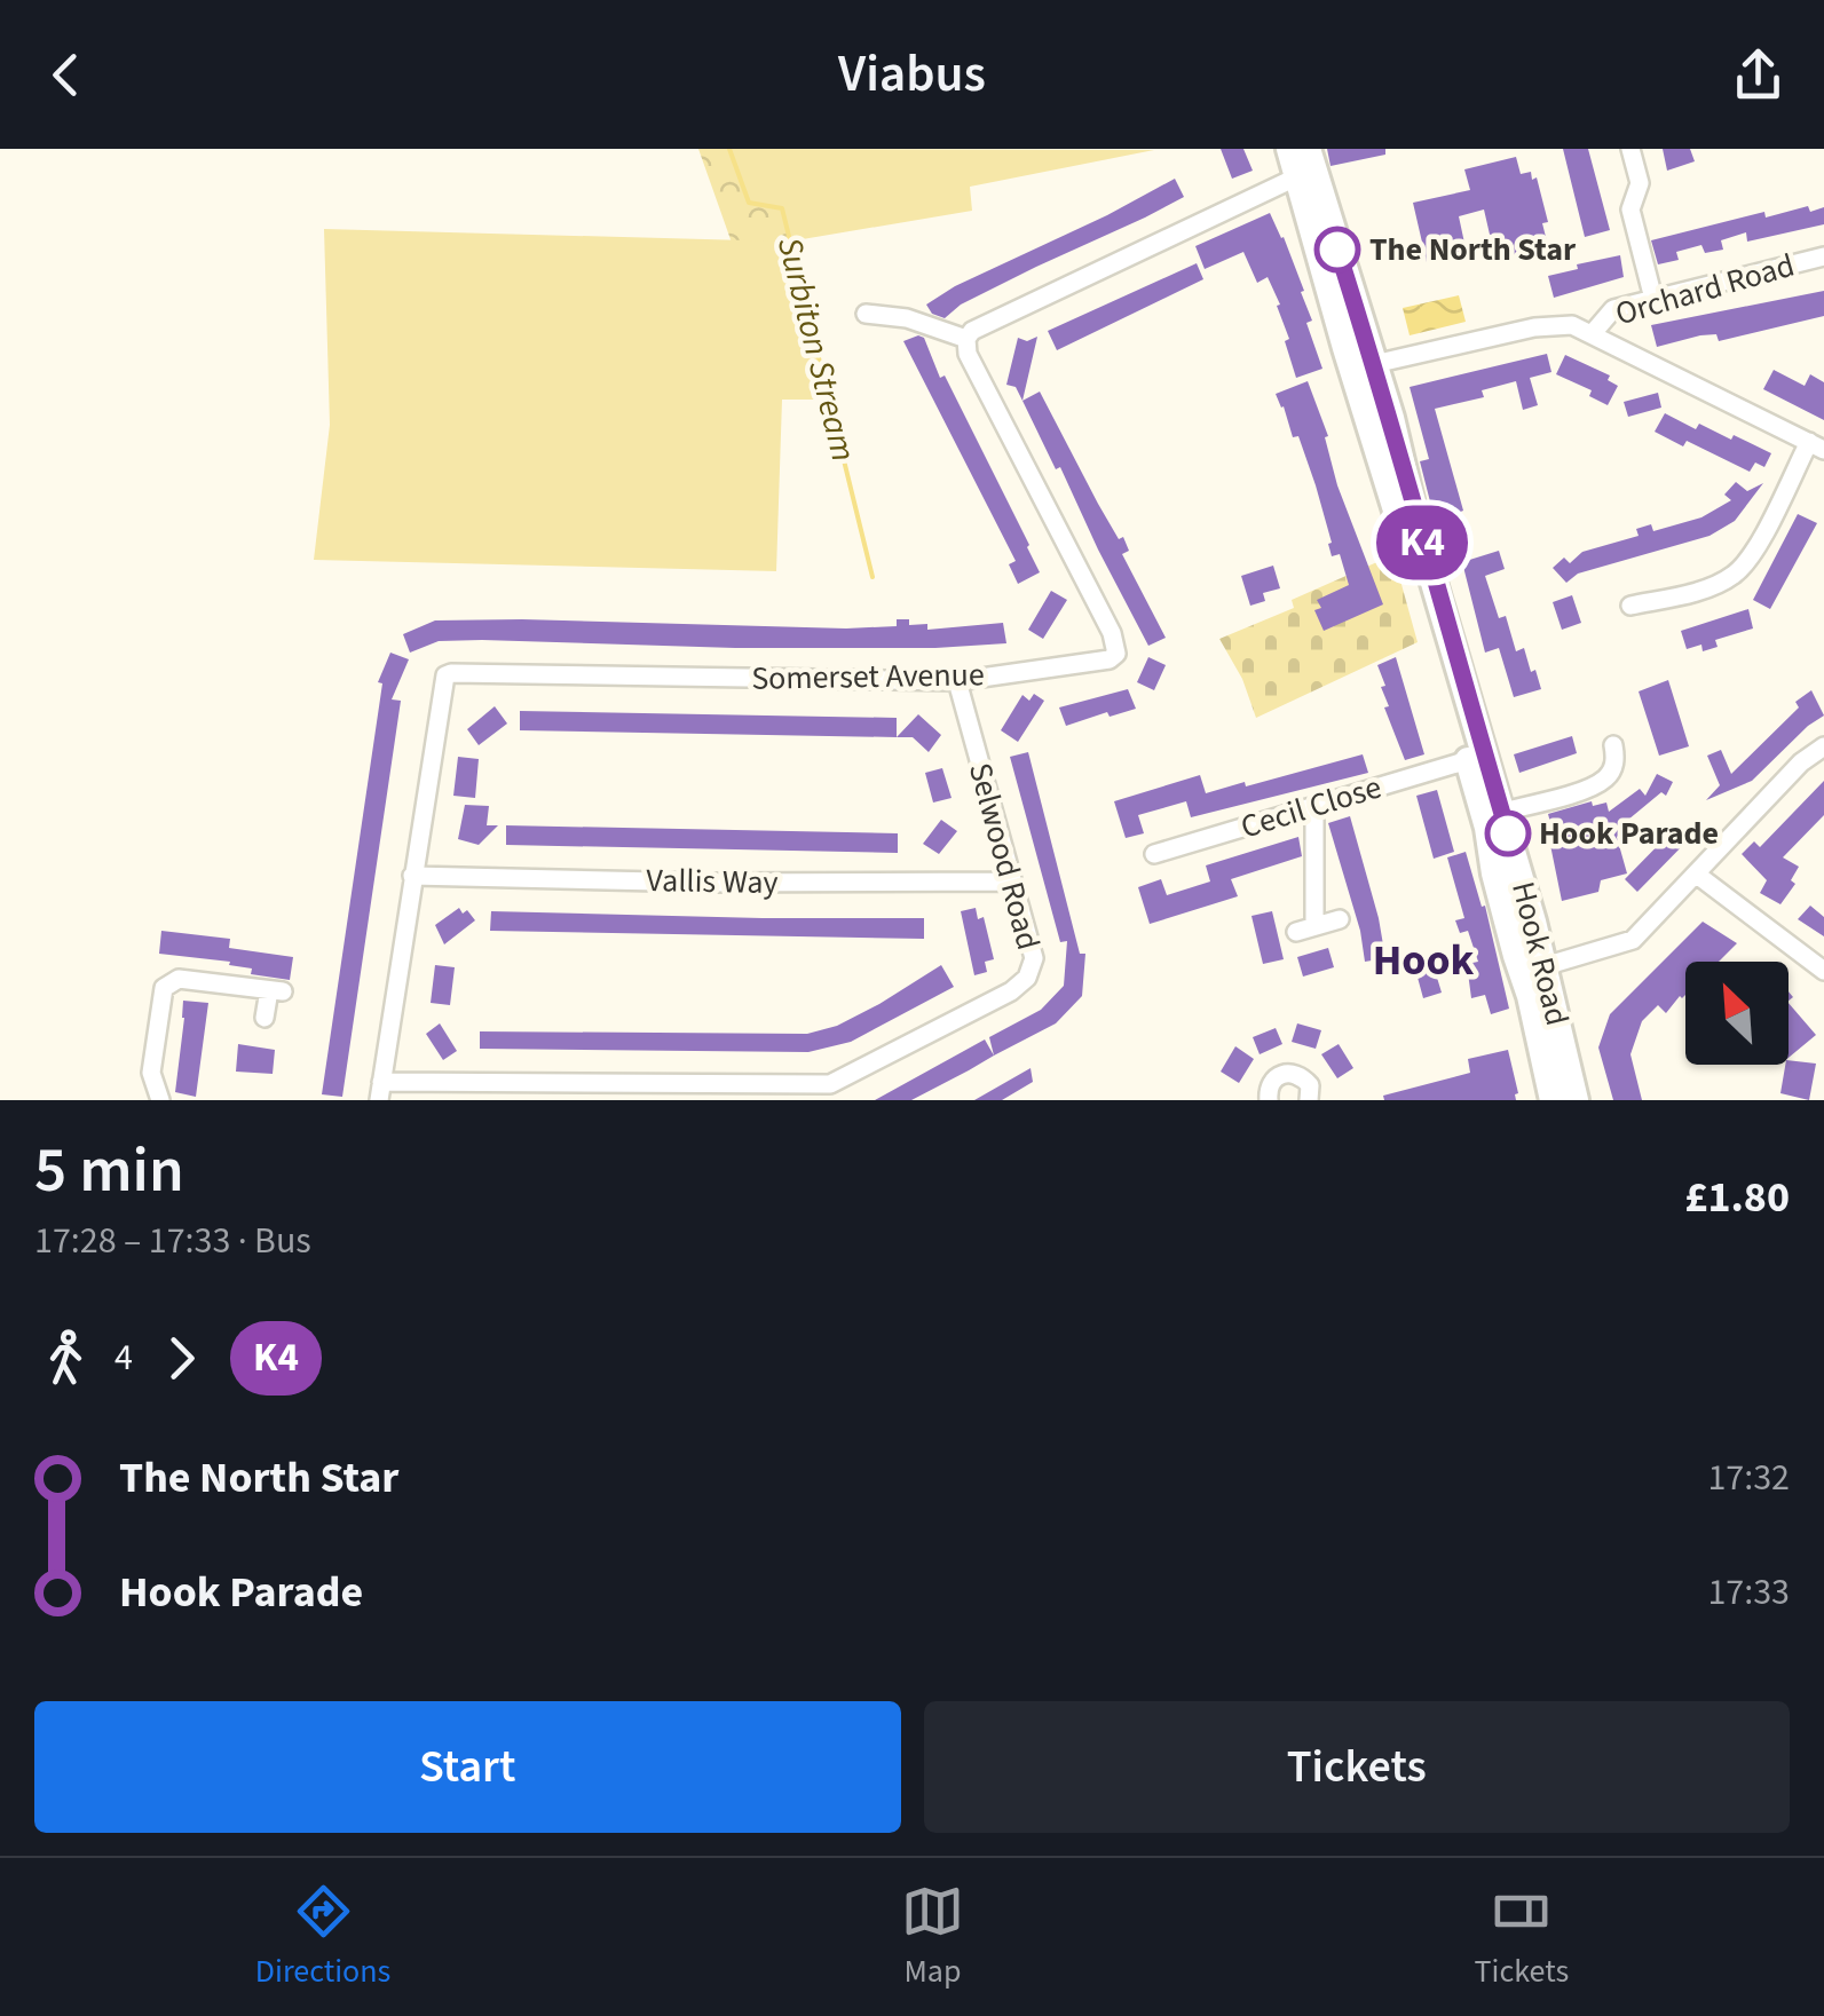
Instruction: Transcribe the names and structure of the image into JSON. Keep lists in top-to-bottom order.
{
  "streets": {
    "highway": ["Hook Road"],
    "street": [
      "Orchard Road",
      "Somerset Avenue",
      "Cecil Close",
      "Selwood Road",
      "Vallis Way"
    ]
  },
  "crossings": [
    ["Somerset Avenue", "Selwood Road"],
    ["Somerset Avenue", "Vallis Way"],
    ["Cecil Close", "Hook Road"],
    ["Selwood Road", "Vallis Way"]
  ],
  "districts": ["Hook"],
  "water": ["Surbiton Stream"],
  "places": ["The North Star", "Hook Parade"],
  "lines": ["bus line K4"],
  "north": "top left",
  "page": {
    "header": "Viabus",
    "on_map": "K4",
    "heading": ["5 min", "17:28 – 17:33 · Bus", "£1.80"],
    "legs": ["4", "K4"],
    "list": [
      {
        "name": "The North Star",
        "value": "17:32"
      },
      {
        "name": "Hook Parade",
        "value": "17:33"
      }
    ],
    "buttons": ["Start", "Tickets"],
    "tabs": ["Directions", "Map", "Tickets"]
  }
}
